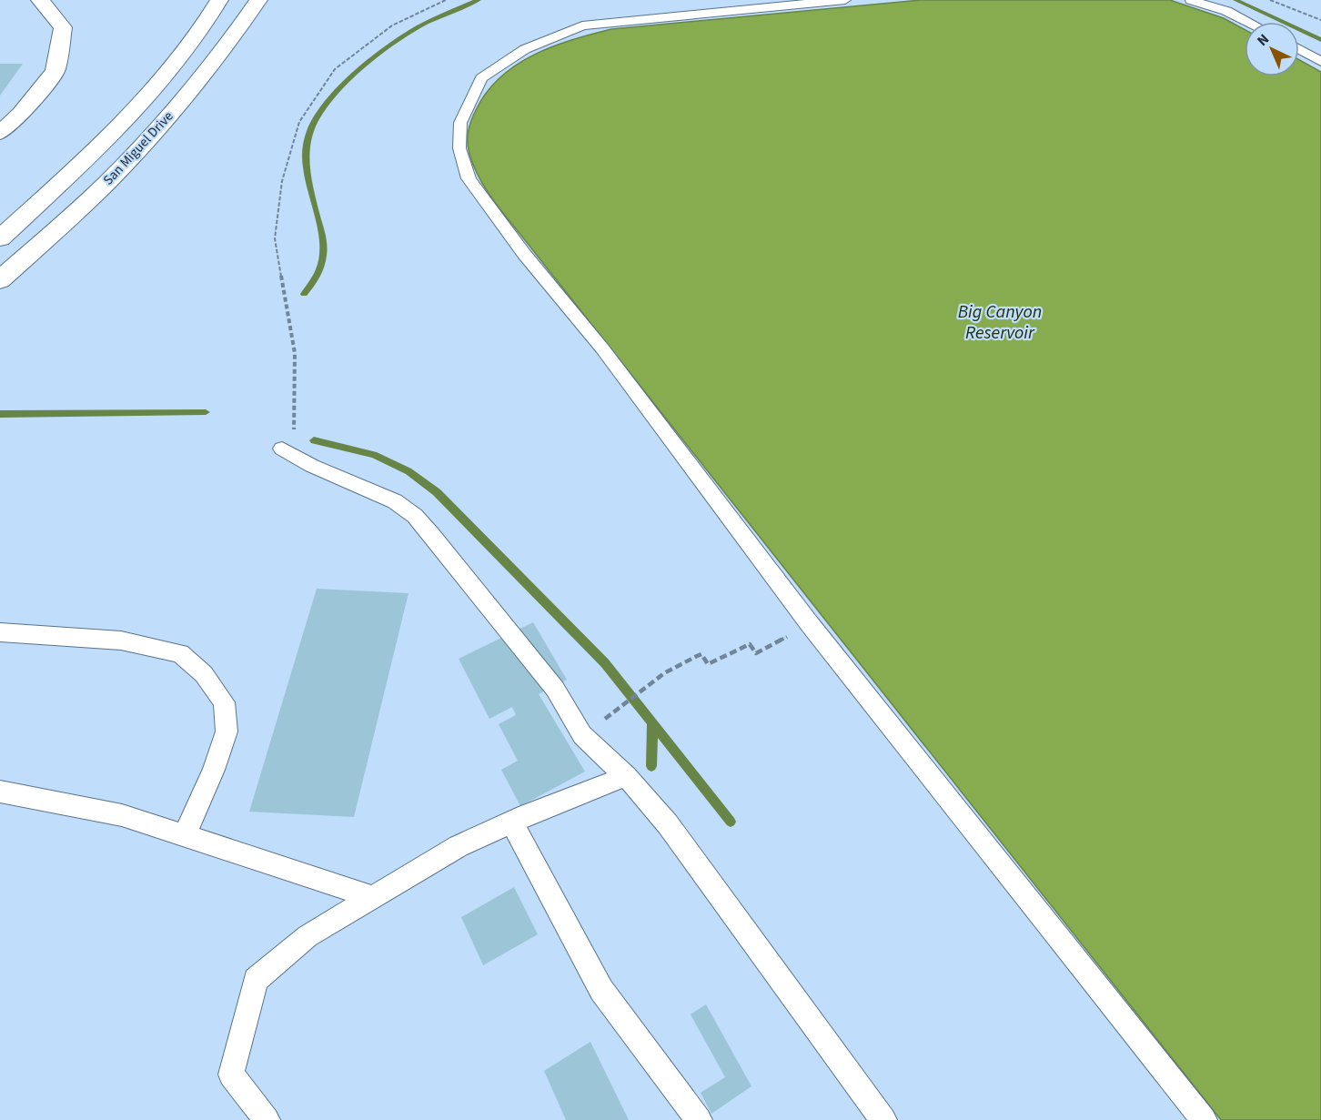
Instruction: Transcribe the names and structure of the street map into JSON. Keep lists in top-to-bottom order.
{
  "streets": {
    "main road": ["San Miguel Drive"]
  },
  "water": ["Big Canyon Reservoir"],
  "north": "top left"
}
